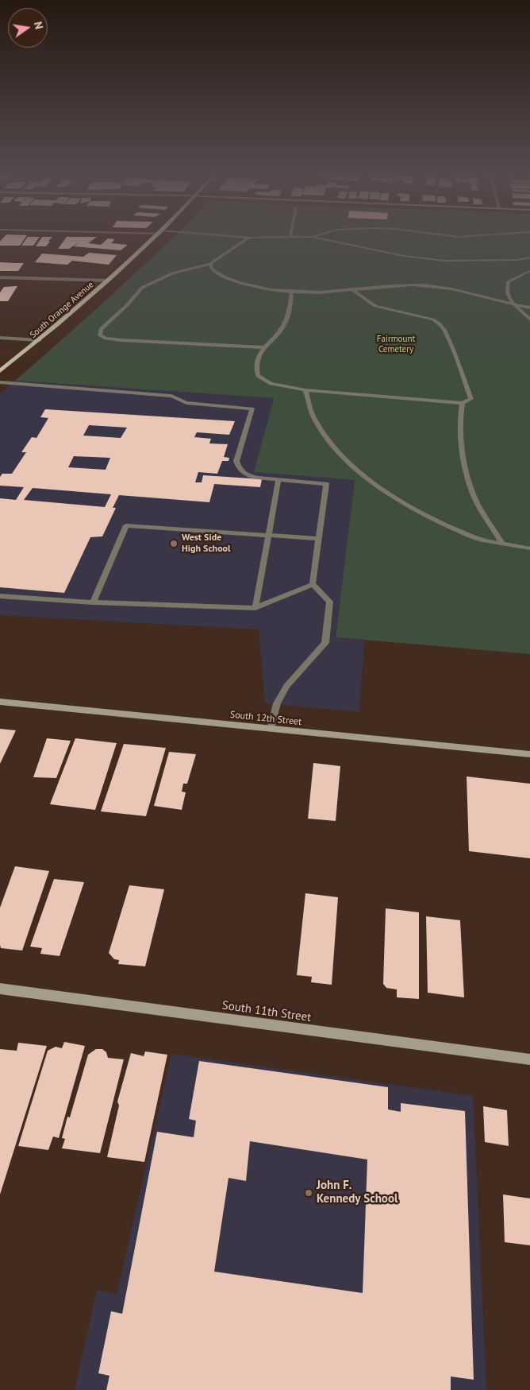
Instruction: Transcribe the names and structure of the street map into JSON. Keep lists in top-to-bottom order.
{
  "streets": {
    "main road": ["South Orange Avenue"],
    "street": ["South 12th Street", "South 11th Street"]
  },
  "parks": ["Fairmount Cemetery"],
  "places": ["West Side High School", "John F. Kennedy School"],
  "north": "right"
}
